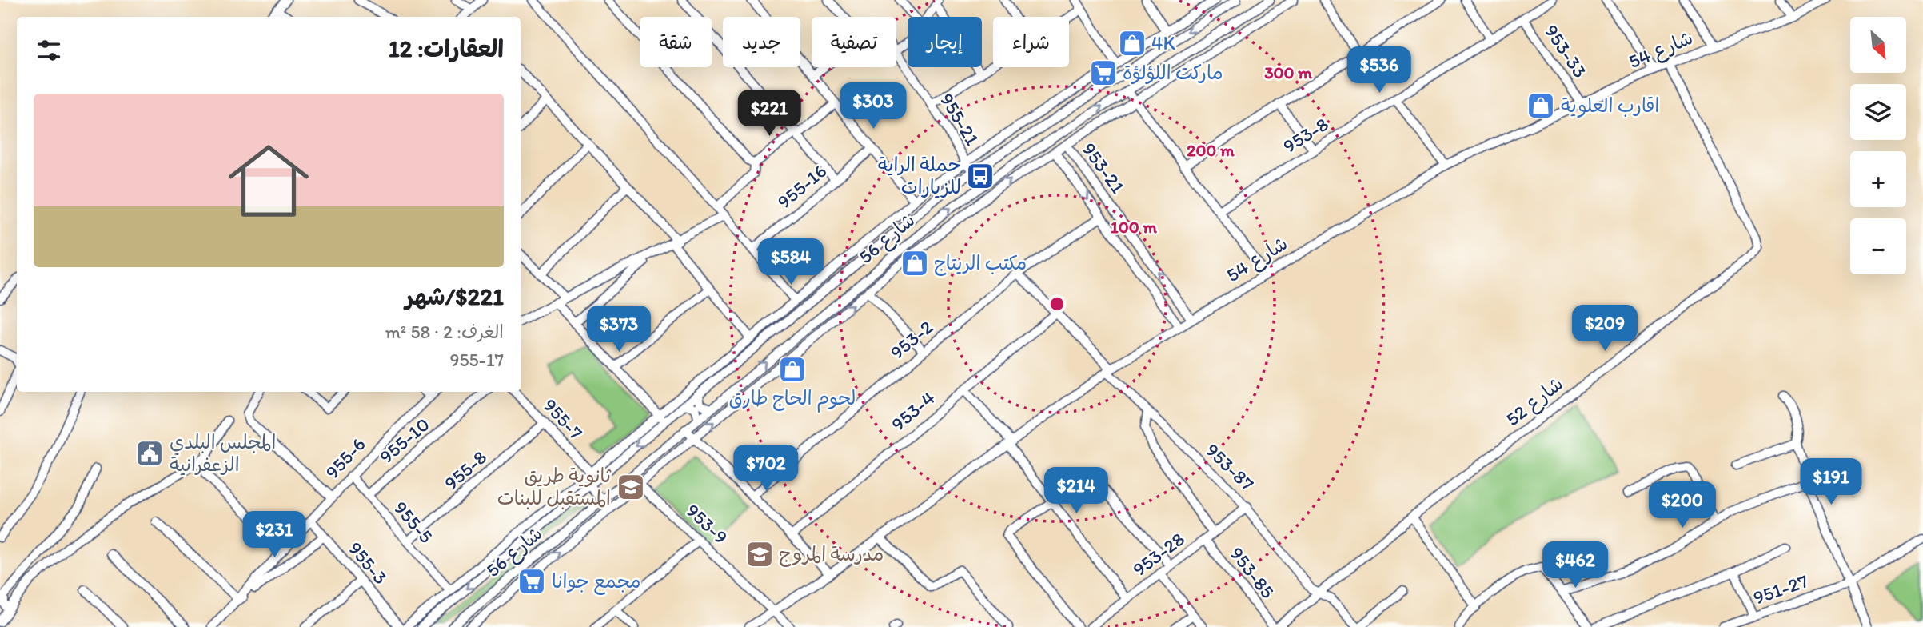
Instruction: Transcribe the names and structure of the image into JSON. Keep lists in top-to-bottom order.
{
  "streets": {
    "street": [
      "شارع 54",
      "953-33",
      "955-21",
      "953-8",
      "953-21",
      "955-16",
      "شارع 56",
      "953-2",
      "شارع 52",
      "953-4",
      "955-7",
      "955-10",
      "955-6",
      "953-87",
      "955-8",
      "955-5",
      "953-9",
      "953-28",
      "955-3",
      "953-85",
      "951-27"
    ]
  },
  "crossings": [
    ["شارع 54", "953-33"],
    ["شارع 54", "953-21"],
    ["شارع 54", "شارع 52"],
    ["شارع 54", "953-87"],
    ["شارع 54", "953-9"],
    ["953-33", "953-8"],
    ["955-21", "شارع 56"],
    ["953-21", "953-2"],
    ["953-2", "953-87"],
    ["شارع 52", "953-87"],
    ["953-4", "953-87"],
    ["955-7", "955-8"],
    ["955-10", "955-5"],
    ["955-6", "955-5"],
    ["955-6", "955-3"],
    ["953-87", "953-28"],
    ["955-8", "955-5"],
    ["953-28", "953-85"]
  ],
  "places": {
    "shop": [
      "4K",
      "اقارب العلوية",
      "مكتب الريتاج",
      "لحوم الحاج طارق"
    ],
    "supermarket": ["ماركت اللؤلؤة", "مجمع جوانا"],
    "bus stop": ["حملة الراية للزيارات"],
    "public building": ["المجلس البلدي الزعفرانية"],
    "school or university": ["ثانوية طريق المستقبل للبنات", "مدرسة المروج"]
  },
  "north": "bottom right",
  "page": {
    "map_buttons": ["+", "−"],
    "chip": [
      "شراء",
      "إيجار",
      "تصفية",
      "جديد",
      "شقة"
    ],
    "heading": "العقارات: 12",
    "price": [
      "$536",
      "$303",
      "$221",
      "$584",
      "$209",
      "$373",
      "$702",
      "$191",
      "$214",
      "$200",
      "$231",
      "$462"
    ],
    "list": [
      {
        "name": "$221/شهر",
        "note": "الغرف: 2 · 58 m² · 955-17"
      }
    ]
  },
  "rings": ["300 m", "200 m", "100 m"]
}
